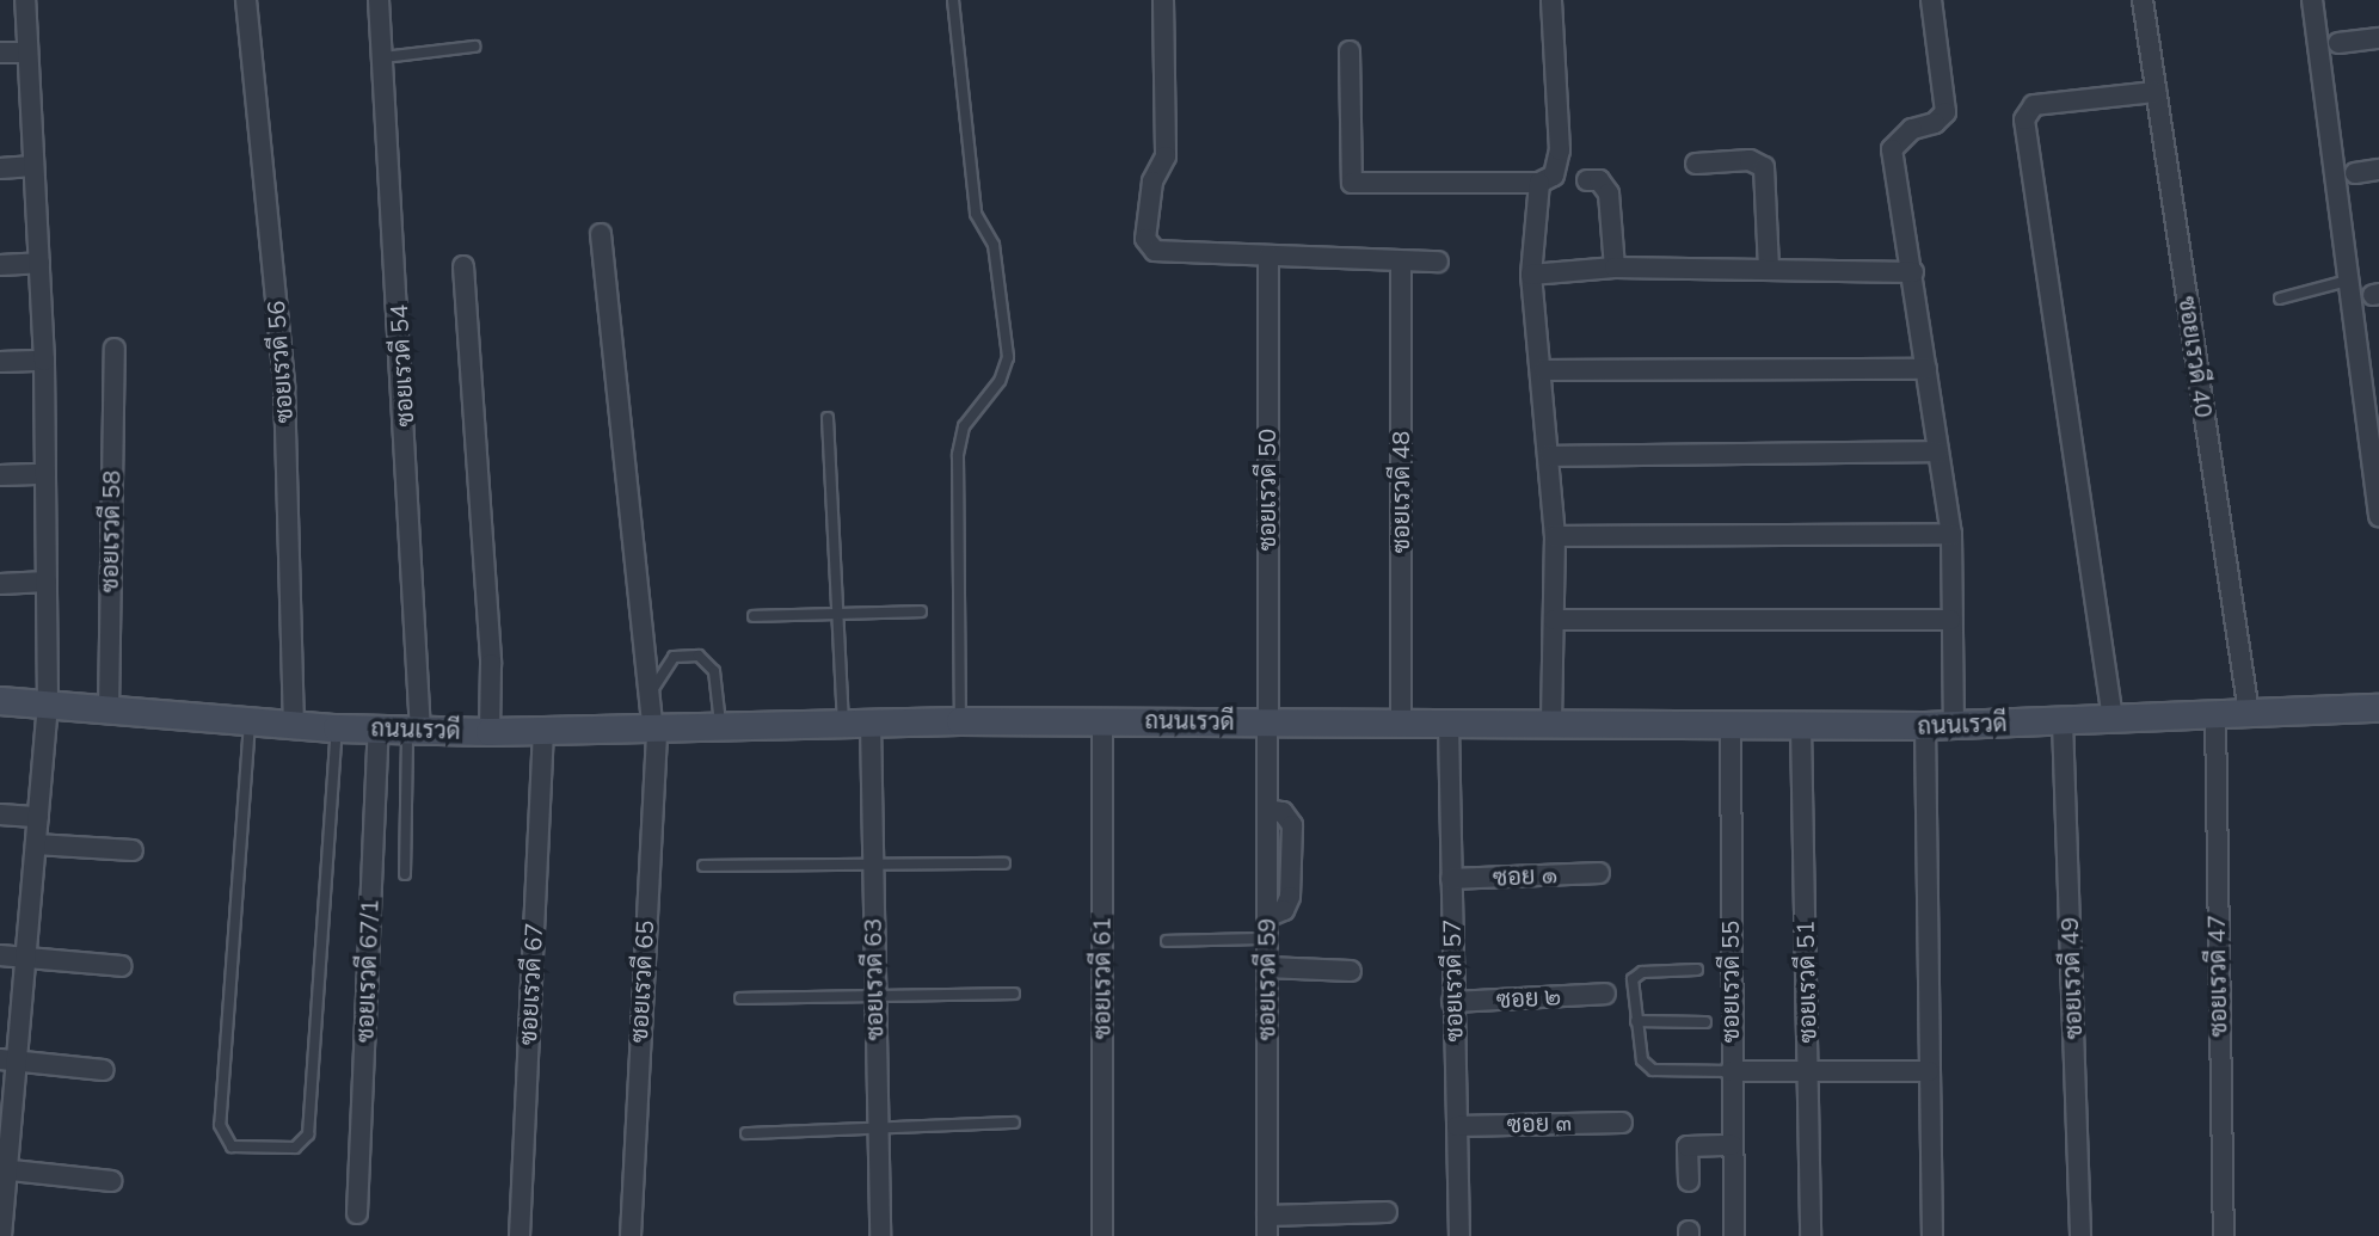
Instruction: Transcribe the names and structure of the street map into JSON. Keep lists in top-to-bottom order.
{
  "streets": {
    "street": [
      "ซอยเรวดี 40",
      "ซอยเรวดี 56",
      "ซอยเรวดี 54",
      "ซอยเรวดี 50",
      "ซอยเรวดี 48",
      "ซอยเรวดี 58",
      "ถนนเรวดี",
      "ซอย ๑",
      "ซอยเรวดี 67/1",
      "ซอยเรวดี 47",
      "ซอยเรวดี 61",
      "ซอยเรวดี 49",
      "ซอยเรวดี 63",
      "ซอยเรวดี 59",
      "ซอยเรวดี 57",
      "ซอยเรวดี 65",
      "ซอยเรวดี 55",
      "ซอยเรวดี 51",
      "ซอยเรวดี 67",
      "ซอย ๒",
      "ซอย ๓"
    ]
  },
  "crossings": [
    ["ซอยเรวดี 40", "ถนนเรวดี"],
    ["ซอยเรวดี 56", "ถนนเรวดี"],
    ["ซอยเรวดี 54", "ถนนเรวดี"],
    ["ซอยเรวดี 50", "ถนนเรวดี"],
    ["ซอยเรวดี 50", "ซอยเรวดี 59"],
    ["ซอยเรวดี 48", "ถนนเรวดี"],
    ["ซอยเรวดี 58", "ถนนเรวดี"],
    ["ถนนเรวดี", "ซอยเรวดี 67/1"],
    ["ถนนเรวดี", "ซอยเรวดี 47"],
    ["ถนนเรวดี", "ซอยเรวดี 61"],
    ["ถนนเรวดี", "ซอยเรวดี 49"],
    ["ถนนเรวดี", "ซอยเรวดี 63"],
    ["ถนนเรวดี", "ซอยเรวดี 59"],
    ["ถนนเรวดี", "ซอยเรวดี 57"],
    ["ถนนเรวดี", "ซอยเรวดี 65"],
    ["ถนนเรวดี", "ซอยเรวดี 55"],
    ["ถนนเรวดี", "ซอยเรวดี 51"],
    ["ถนนเรวดี", "ซอยเรวดี 67"],
    ["ซอย ๑", "ซอยเรวดี 57"],
    ["ซอยเรวดี 57", "ซอย ๒"],
    ["ซอยเรวดี 57", "ซอย ๓"]
  ]
}
